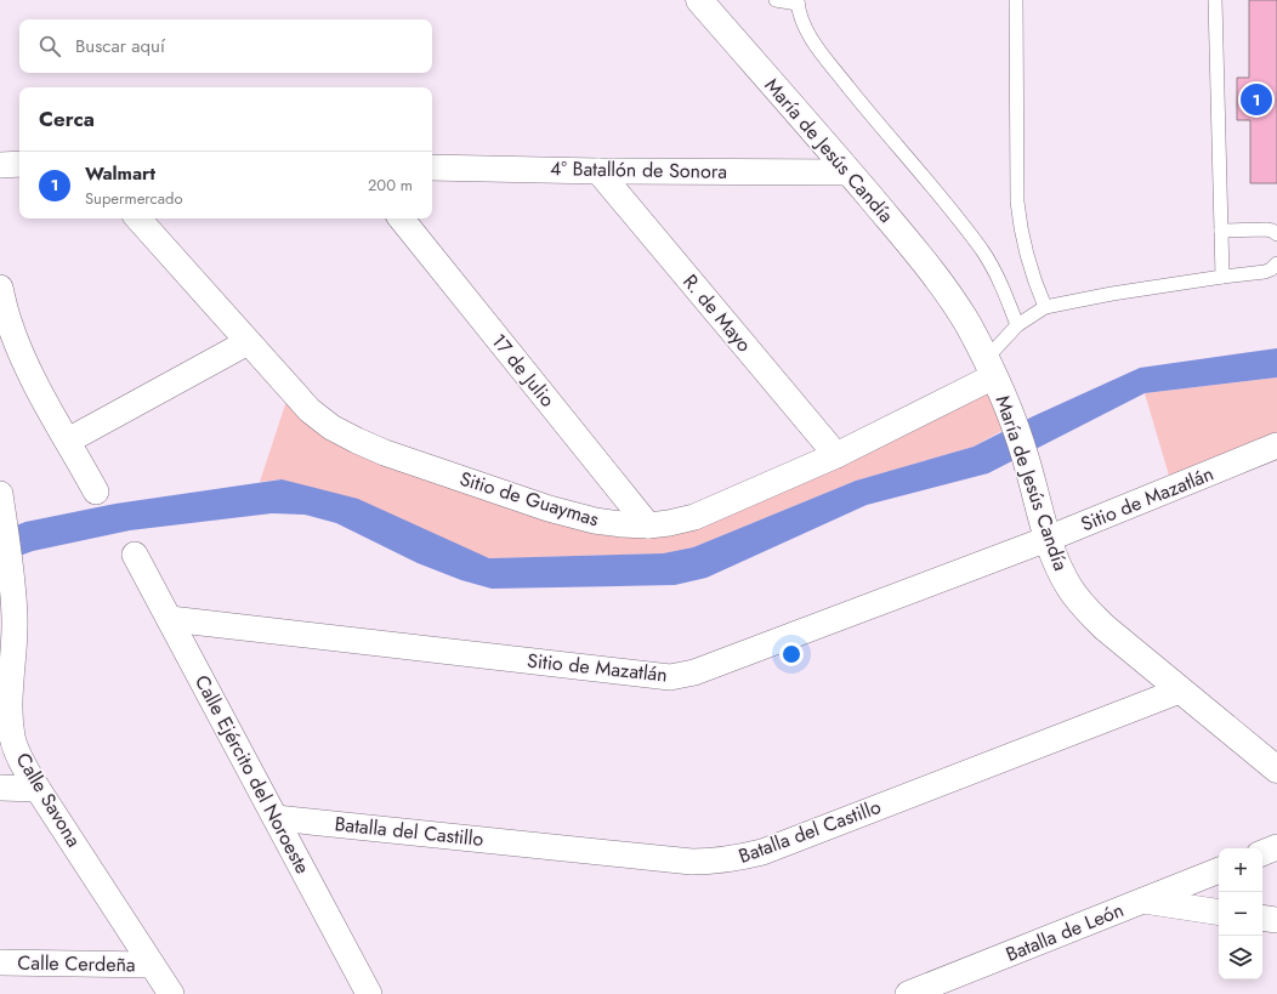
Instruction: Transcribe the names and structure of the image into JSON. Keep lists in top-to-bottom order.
{
  "streets": {
    "street": [
      "María de Jesús Candía",
      "4° Batallón de Sonora",
      "R. de Mayo",
      "17 de Julio",
      "Sitio de Guaymas",
      "Sitio de Mazatlán",
      "Calle Ejército del Noroeste",
      "Calle Savona",
      "Batalla del Castillo",
      "Batalla de León",
      "Calle Cerdeña"
    ]
  },
  "crossings": [
    ["María de Jesús Candía", "4° Batallón de Sonora"],
    ["María de Jesús Candía", "Sitio de Guaymas"],
    ["María de Jesús Candía", "Sitio de Mazatlán"],
    ["María de Jesús Candía", "Batalla del Castillo"],
    ["4° Batallón de Sonora", "R. de Mayo"],
    ["R. de Mayo", "Sitio de Guaymas"],
    ["17 de Julio", "Sitio de Guaymas"],
    ["Sitio de Mazatlán", "Calle Ejército del Noroeste"],
    ["Calle Ejército del Noroeste", "Batalla del Castillo"],
    ["Calle Savona", "Calle Cerdeña"]
  ],
  "page": {
    "search": "Buscar aquí",
    "pins": "1",
    "heading": "Cerca",
    "list": [
      {
        "mark": "1",
        "name": "Walmart",
        "note": "Supermercado",
        "value": "200 m"
      }
    ],
    "map_buttons": ["+", "−"]
  }
}
